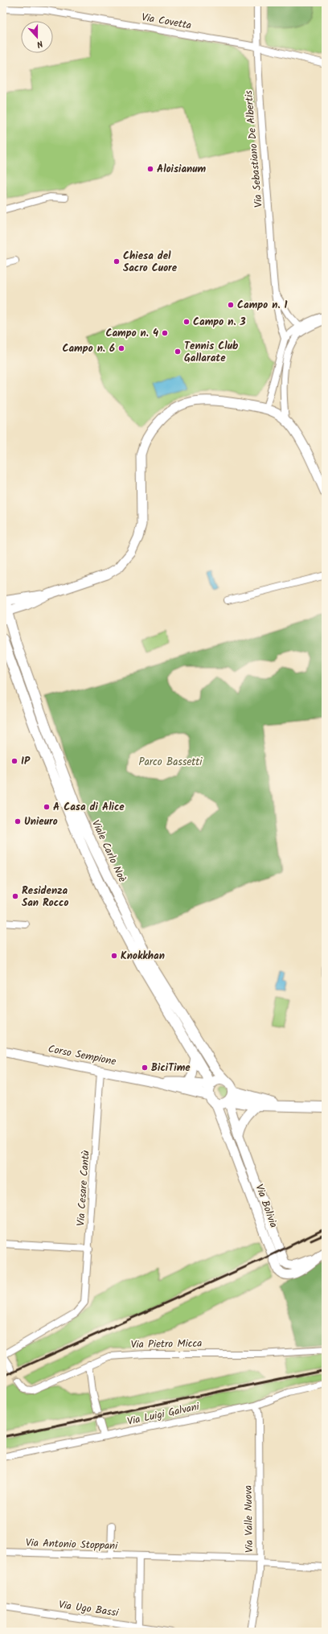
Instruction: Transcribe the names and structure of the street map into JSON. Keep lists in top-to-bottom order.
{
  "streets": {
    "main road": ["Viale Carlo Noè"],
    "street": [
      "Via Covetta",
      "Via Sebastiano De Albertis",
      "Corso Sempione",
      "Via Cesare Cantù",
      "Via Bolivia",
      "Via Pietro Micca",
      "Via Luigi Galvani",
      "Via Valle Nuova",
      "Via Antonio Stoppani",
      "Via Ugo Bassi"
    ]
  },
  "crossings": [
    ["Via Covetta", "Via Sebastiano De Albertis"],
    ["Viale Carlo Noè", "Corso Sempione"],
    ["Viale Carlo Noè", "Via Bolivia"],
    ["Corso Sempione", "Via Cesare Cantù"],
    ["Corso Sempione", "Via Bolivia"],
    ["Via Luigi Galvani", "Via Valle Nuova"],
    ["Via Valle Nuova", "Via Antonio Stoppani"]
  ],
  "parks": ["Parco Bassetti"],
  "places": [
    "Aloisianum",
    "Chiesa del Sacro Cuore",
    "Campo n. 1",
    "Campo n. 3",
    "Campo n. 4",
    "Campo n. 6",
    "Tennis Club Gallarate",
    "IP",
    "A Casa di Alice",
    "Unieuro",
    "Residenza San Rocco",
    "Knokkhan",
    "BiciTime"
  ],
  "north": "bottom"
}
